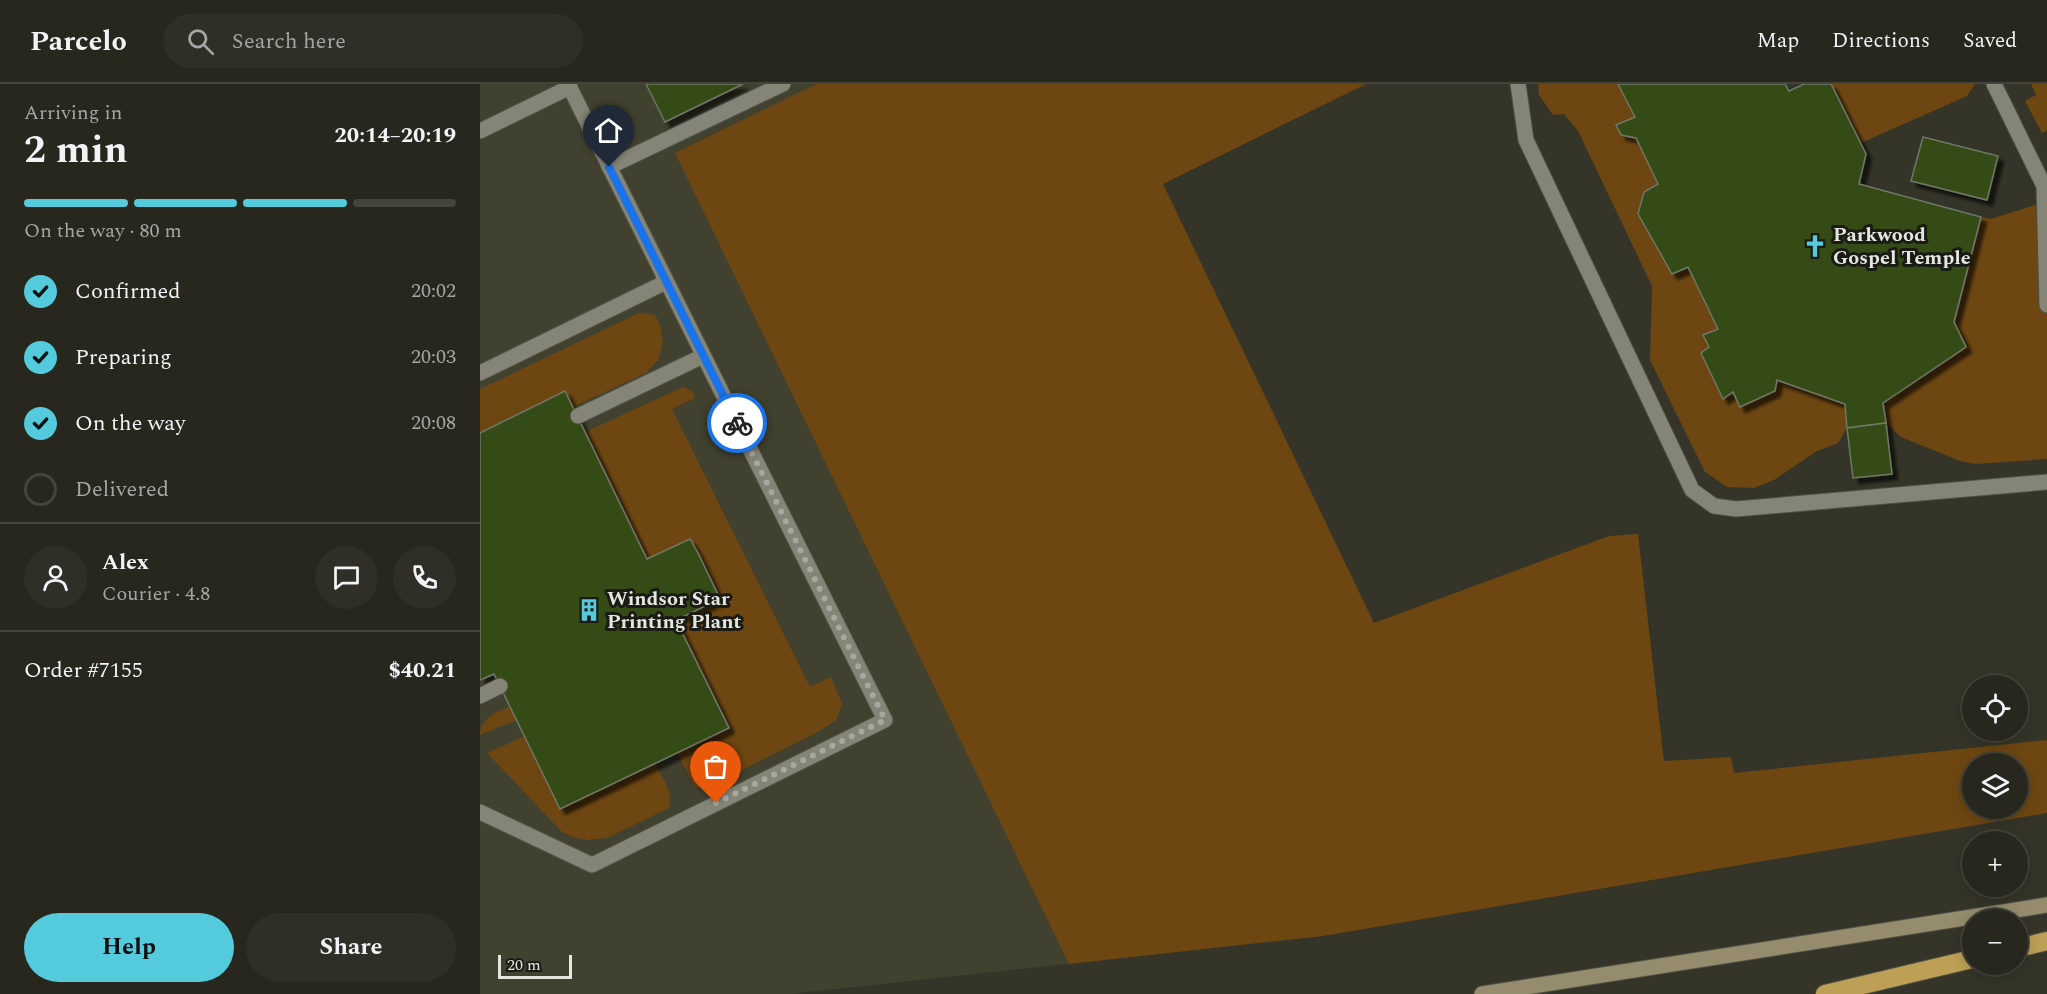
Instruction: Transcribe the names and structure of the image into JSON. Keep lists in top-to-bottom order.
{
  "places": {
    "church": ["Parkwood Gospel Temple"],
    "building": ["Windsor Star Printing Plant"]
  },
  "scale_bar": "20 m",
  "page": {
    "header": "Parcelo",
    "search": "Search here",
    "nav": ["Map", "Directions", "Saved"],
    "heading": ["2 min", "Arriving in", "20:14–20:19"],
    "panel": [
      "Alex",
      "Courier · 4.8",
      "Order #7155",
      "$40.21"
    ],
    "bar": "On the way · 80 m",
    "list": [
      ["Confirmed", "20:02"],
      ["Preparing", "20:03"],
      ["On the way", "20:08"],
      "Delivered"
    ],
    "map_buttons": ["+", "−"],
    "buttons": ["Help", "Share"],
    "scale": "20 m"
  }
}
